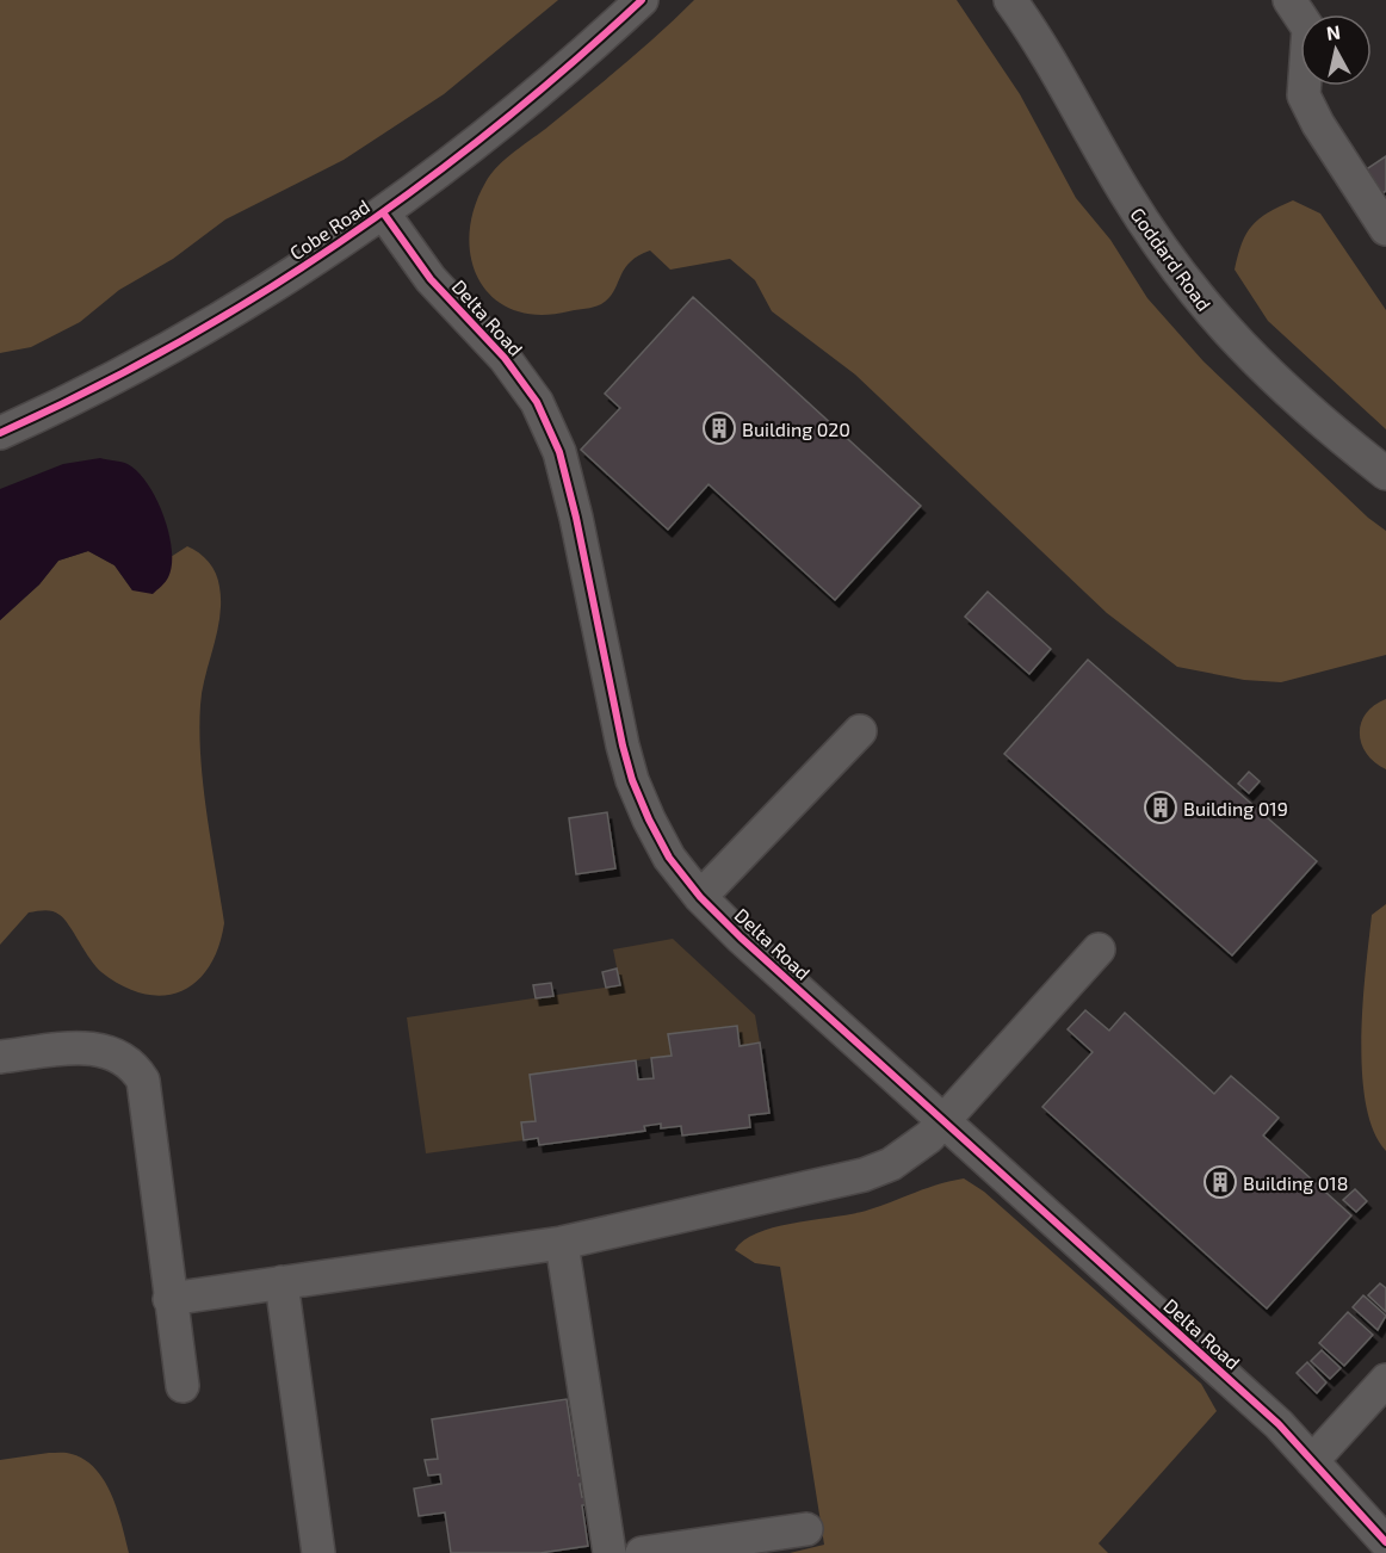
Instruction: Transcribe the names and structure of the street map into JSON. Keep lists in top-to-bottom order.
{
  "streets": {
    "street": ["Cobe Road", "Goddard Road", "Delta Road"]
  },
  "crossings": [
    ["Cobe Road", "Delta Road"]
  ],
  "places": {
    "building": ["Building 020", "Building 019", "Building 018"]
  },
  "north": "top"
}
